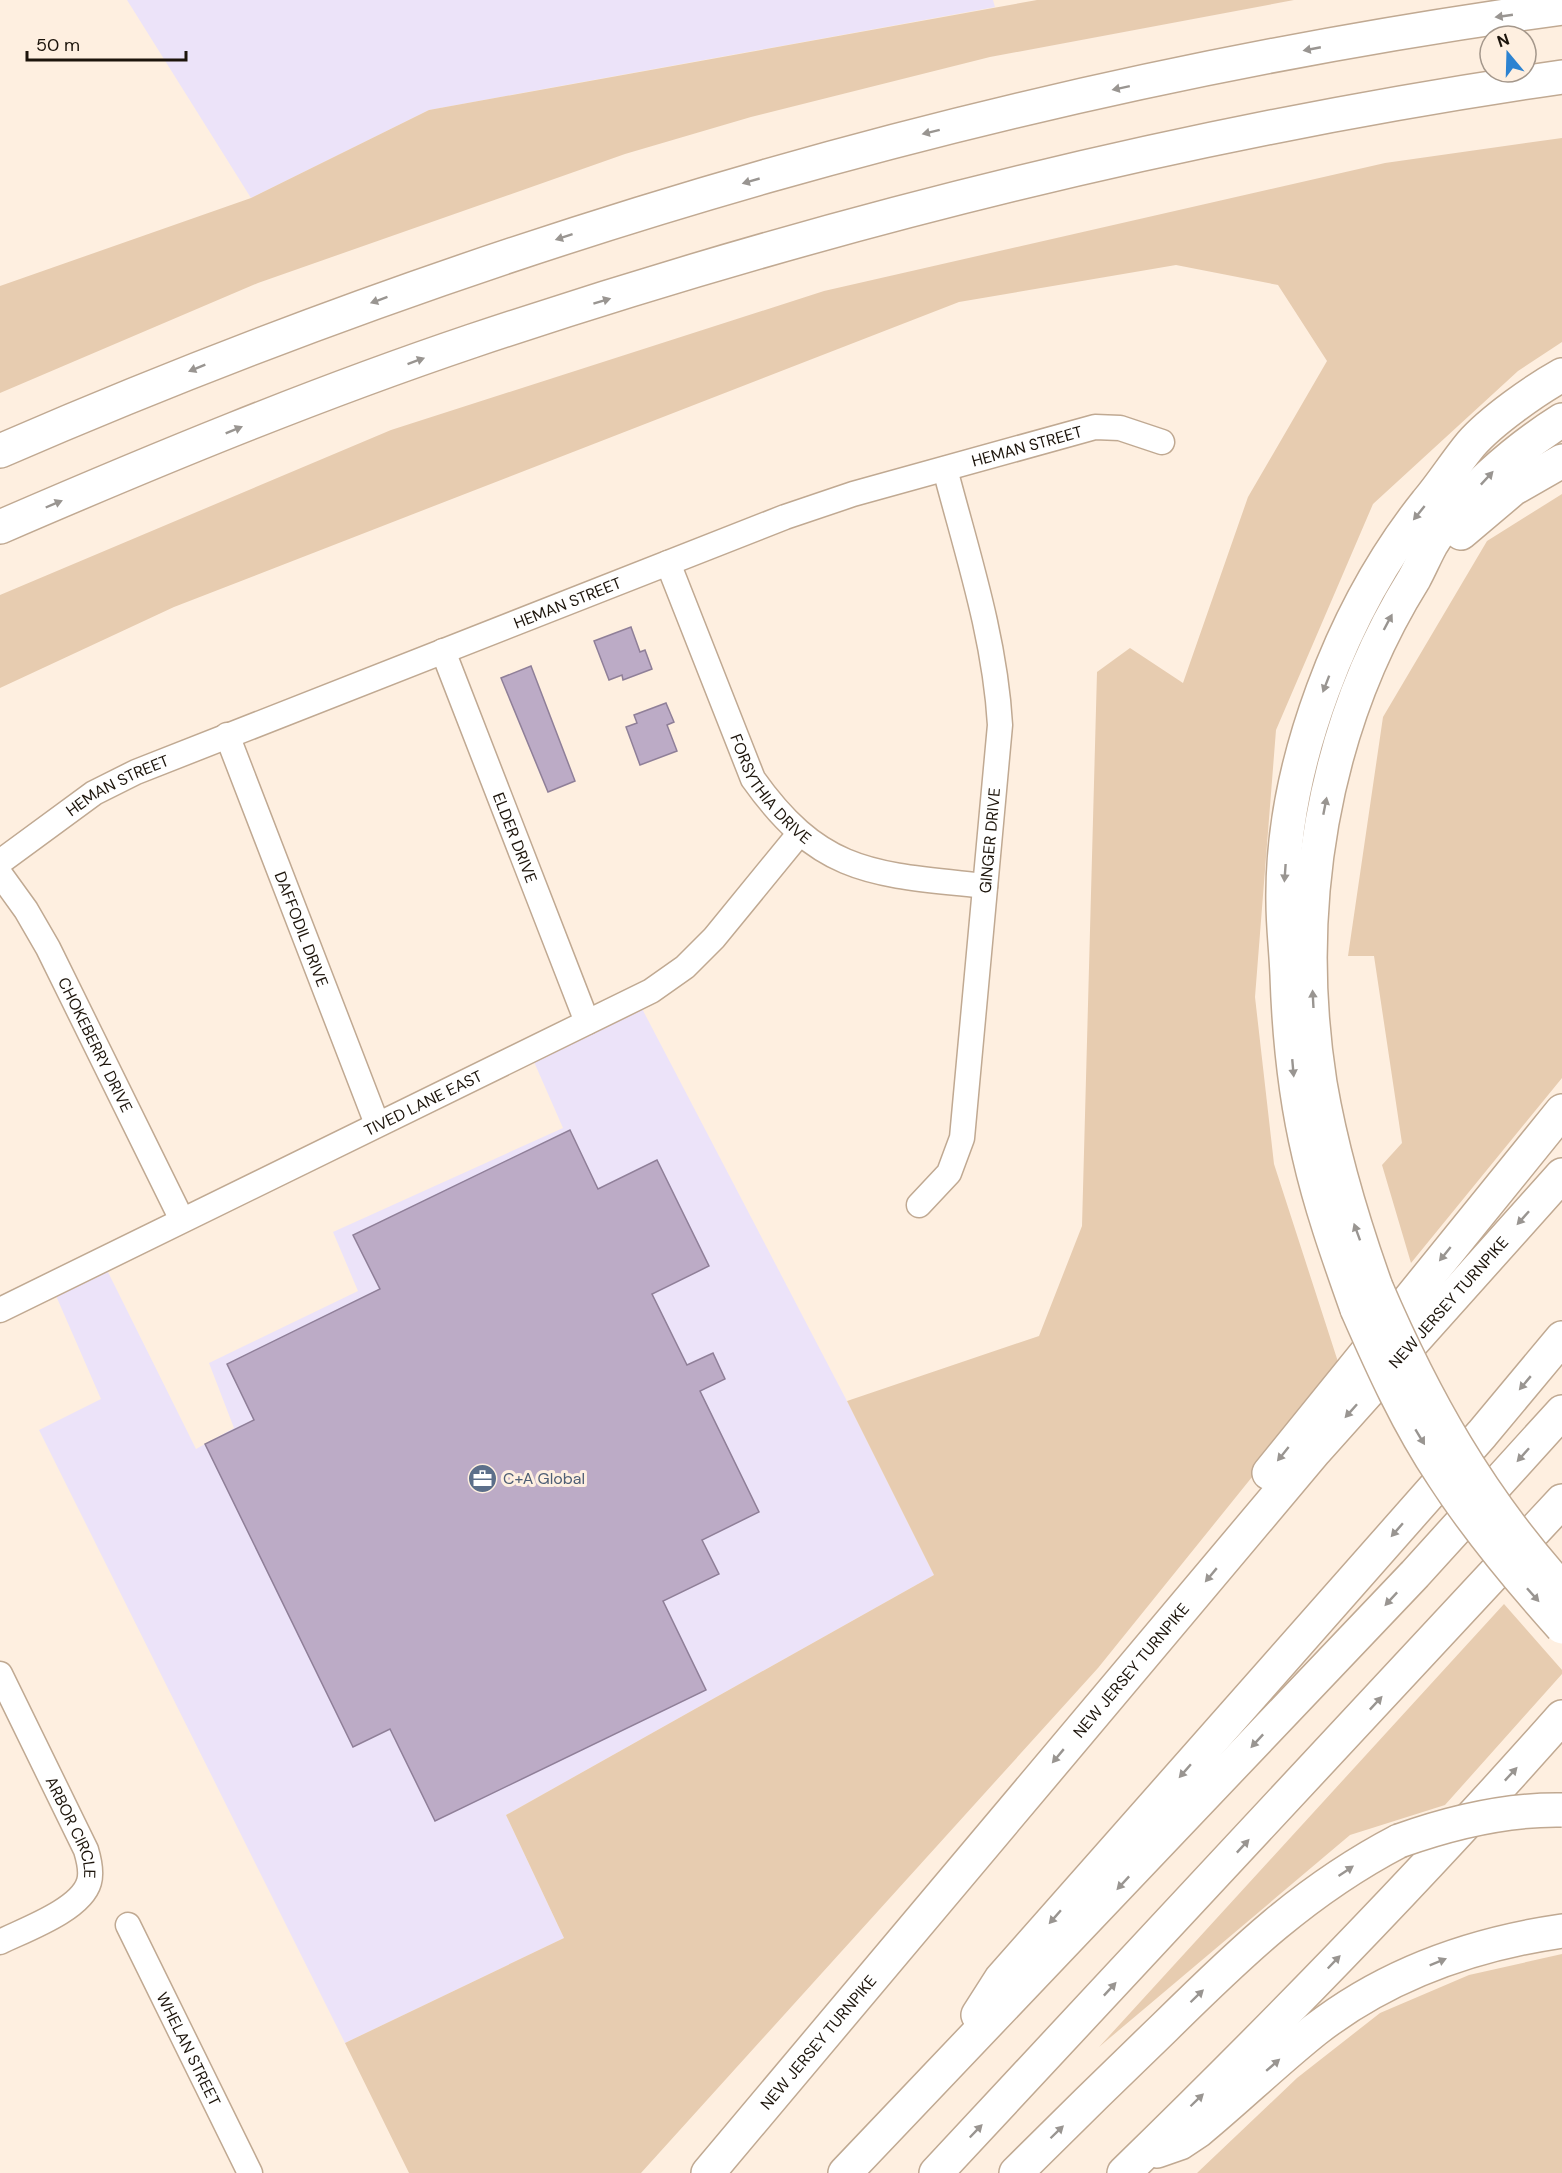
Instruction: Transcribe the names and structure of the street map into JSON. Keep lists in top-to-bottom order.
{
  "streets": {
    "highway": ["NEW JERSEY TURNPIKE"],
    "street": [
      "HEMAN STREET",
      "FORSYTHIA DRIVE",
      "ELDER DRIVE",
      "GINGER DRIVE",
      "DAFFODIL DRIVE",
      "CHOKEBERRY DRIVE",
      "TIVED LANE EAST",
      "ARBOR CIRCLE",
      "WHELAN STREET"
    ]
  },
  "crossings": [
    ["HEMAN STREET", "FORSYTHIA DRIVE"],
    ["HEMAN STREET", "ELDER DRIVE"],
    ["HEMAN STREET", "GINGER DRIVE"],
    ["HEMAN STREET", "DAFFODIL DRIVE"],
    ["FORSYTHIA DRIVE", "GINGER DRIVE"],
    ["FORSYTHIA DRIVE", "TIVED LANE EAST"],
    ["ELDER DRIVE", "TIVED LANE EAST"],
    ["DAFFODIL DRIVE", "TIVED LANE EAST"],
    ["CHOKEBERRY DRIVE", "TIVED LANE EAST"]
  ],
  "places": {
    "office": ["C+A Global"]
  },
  "scale_bar": "50 m",
  "north": "top"
}
